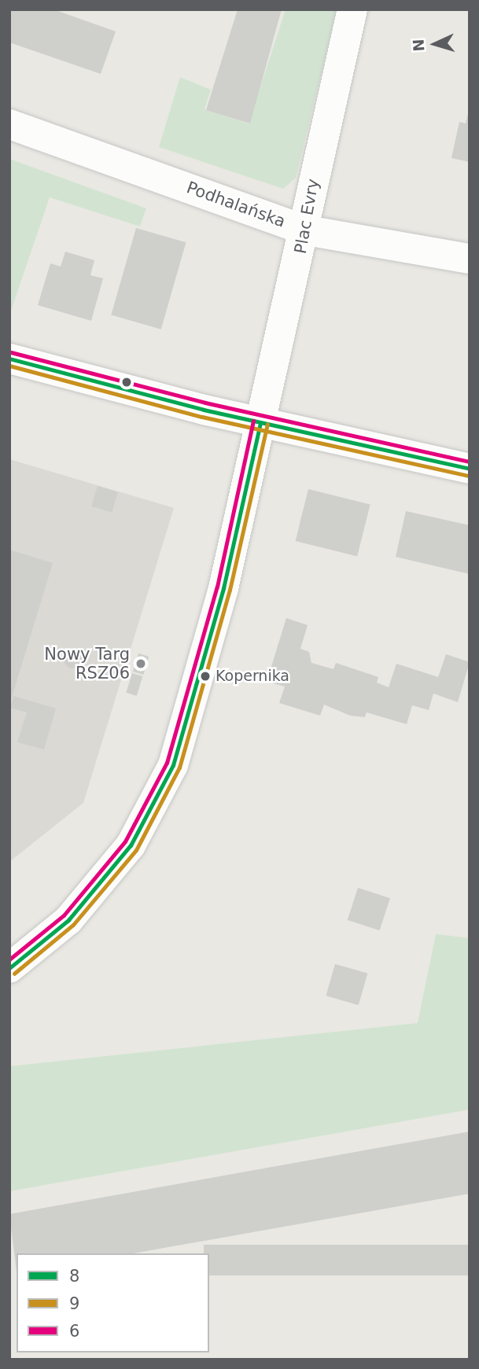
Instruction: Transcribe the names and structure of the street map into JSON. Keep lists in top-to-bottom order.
{
  "streets": {
    "street": ["Podhalańska", "Plac Evry"]
  },
  "crossings": [
    ["Podhalańska", "Plac Evry"]
  ],
  "places": ["Nowy Targ RSZ06", "Kopernika"],
  "lines": ["transit line 6", "transit line 8", "transit line 9"],
  "legend": ["8", "9", "6"],
  "north": "left"
}
